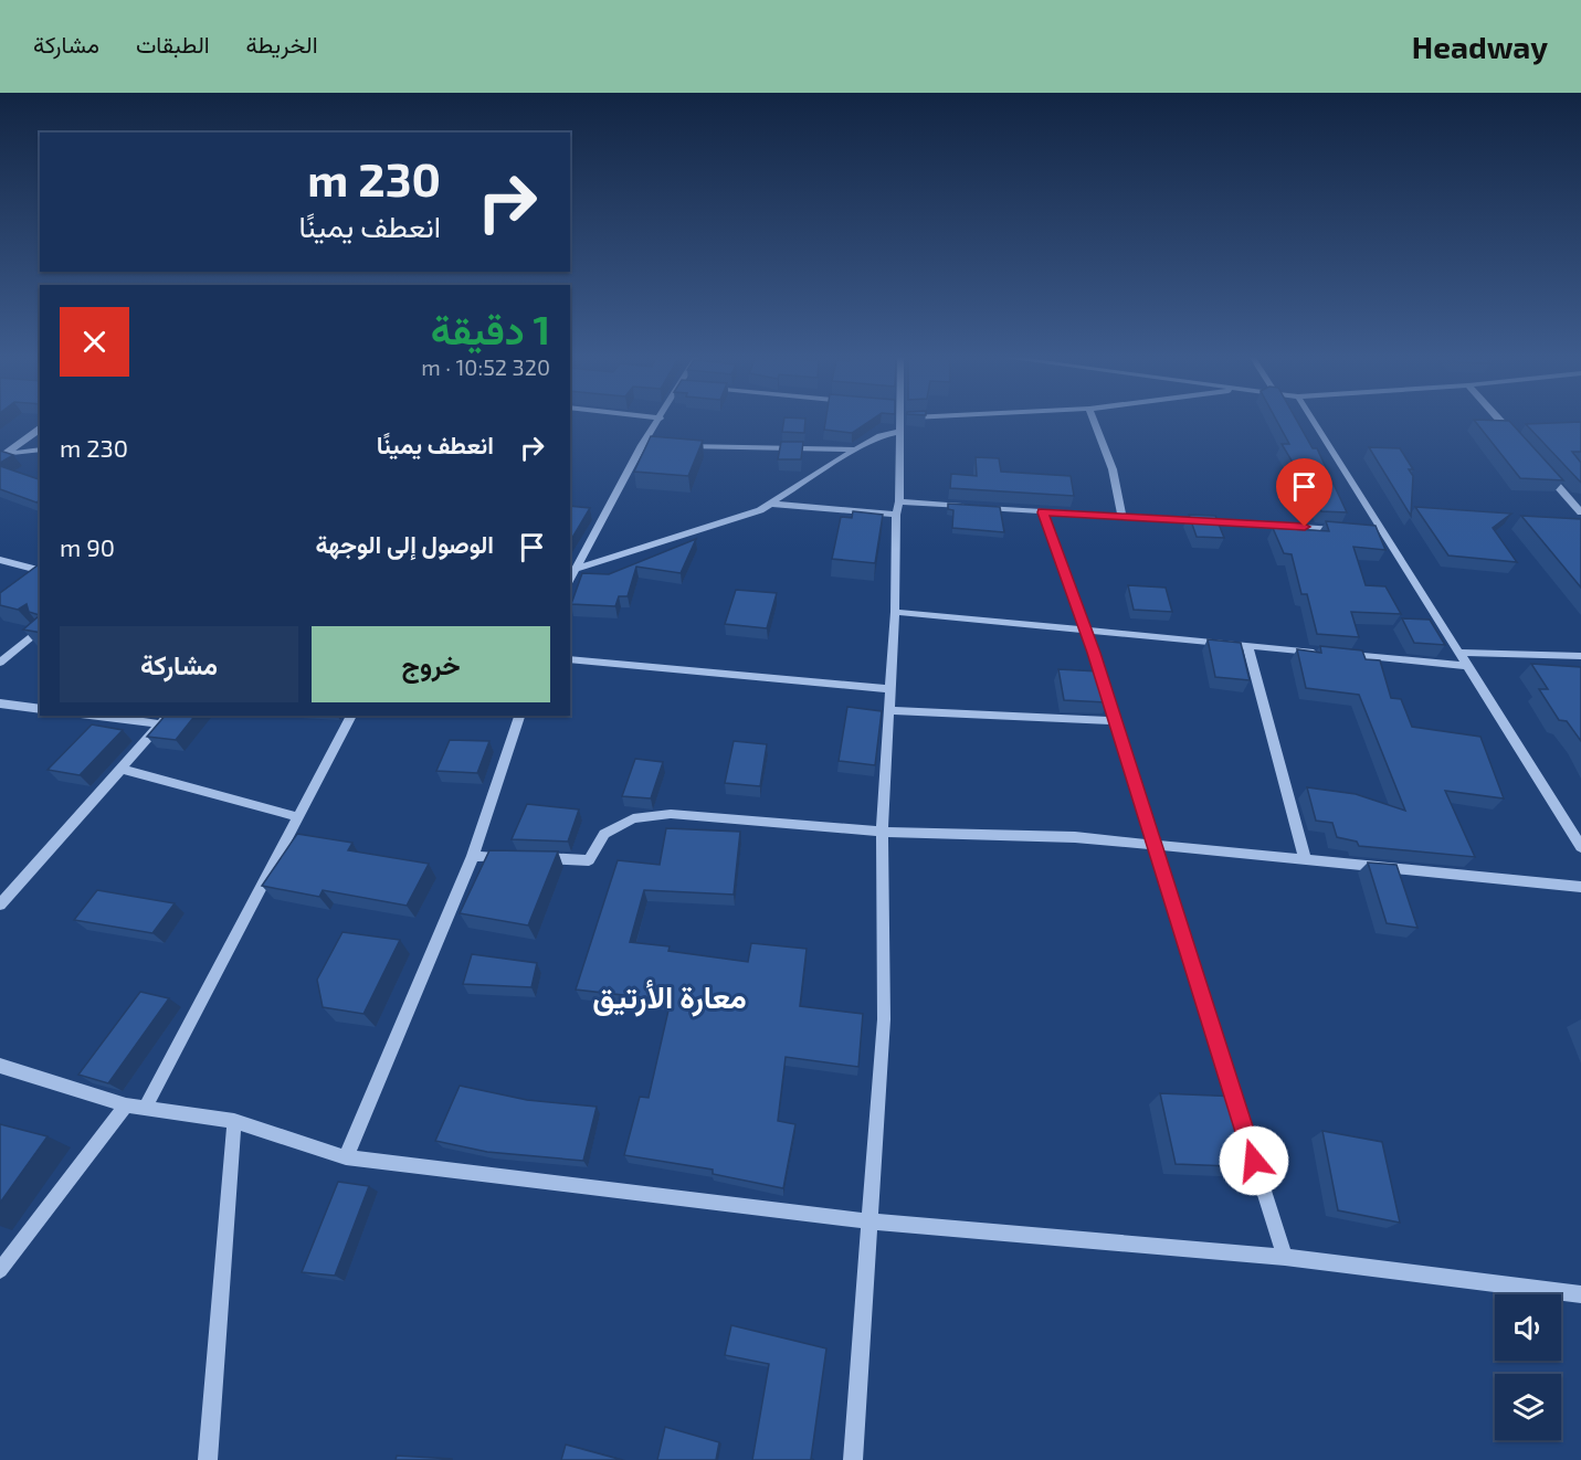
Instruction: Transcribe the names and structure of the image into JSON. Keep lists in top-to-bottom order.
{
  "districts": ["معارة الأرتيق"],
  "page": {
    "header": "Headway",
    "nav": ["الخريطة", "الطبقات", "مشاركة"],
    "turn": ["230 m", "انعطف يمينًا"],
    "heading": ["1 دقيقة", "320 m · 10:52"],
    "list": [
      {
        "name": "انعطف يمينًا",
        "value": "230 m"
      },
      {
        "name": "الوصول إلى الوجهة",
        "value": "90 m"
      }
    ],
    "buttons": ["خروج", "مشاركة"]
  }
}
